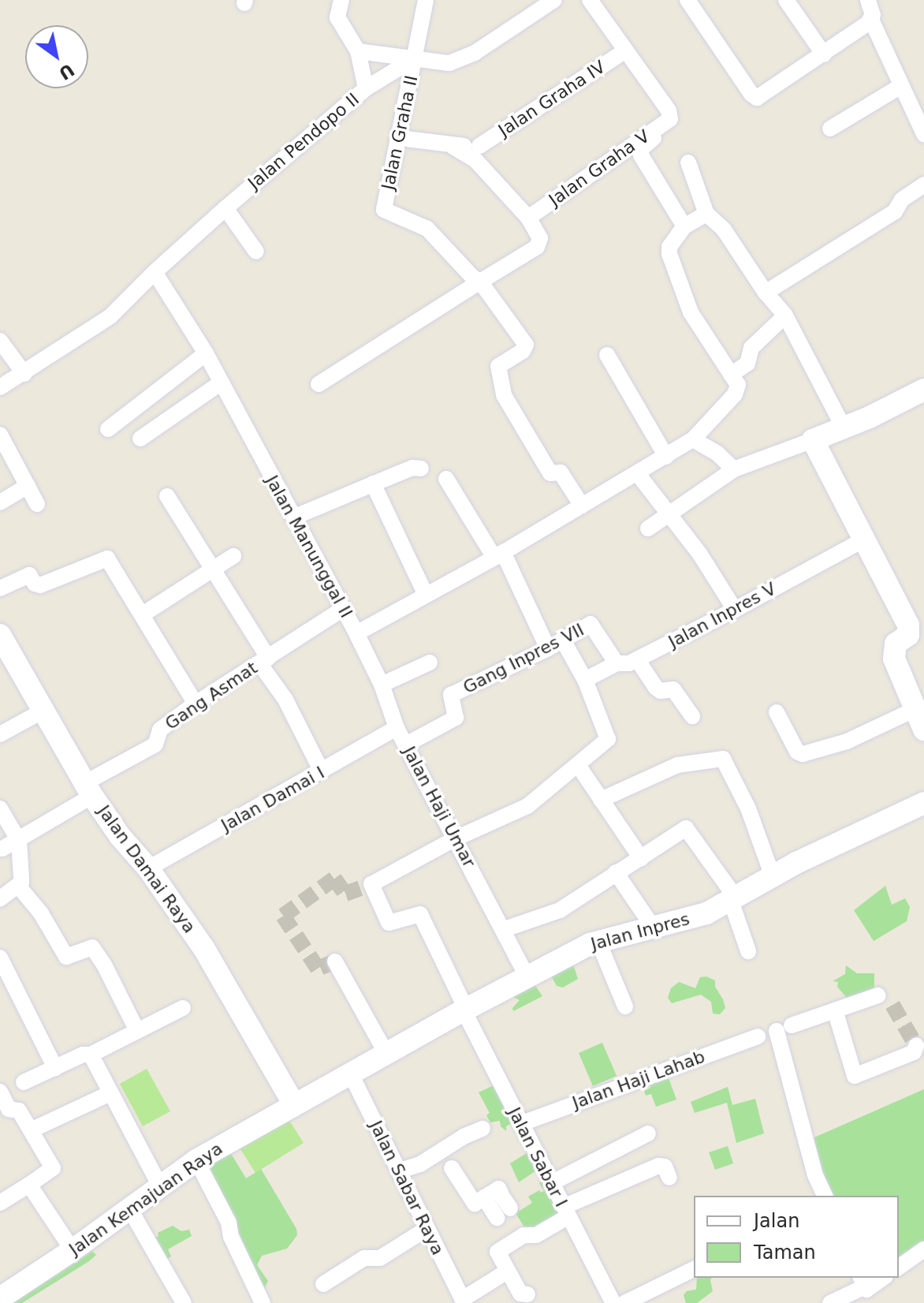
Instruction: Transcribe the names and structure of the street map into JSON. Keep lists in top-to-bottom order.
{
  "streets": {
    "street": [
      "Jalan Graha IV",
      "Jalan Graha II",
      "Jalan Pendopo II",
      "Jalan Graha V",
      "Jalan Manunggal II",
      "Jalan Inpres V",
      "Gang Inpres VII",
      "Gang Asmat",
      "Jalan Damai I",
      "Jalan Haji Umar",
      "Jalan Damai Raya",
      "Jalan Inpres",
      "Jalan Haji Lahab",
      "Jalan Sabar I",
      "Jalan Sabar Raya",
      "Jalan Kemajuan Raya"
    ]
  },
  "crossings": [
    ["Jalan Graha II", "Jalan Pendopo II"],
    ["Jalan Pendopo II", "Jalan Manunggal II"],
    ["Jalan Manunggal II", "Gang Asmat"],
    ["Jalan Manunggal II", "Jalan Haji Umar"],
    ["Jalan Inpres V", "Gang Inpres VII"],
    ["Gang Inpres VII", "Jalan Haji Umar"],
    ["Gang Asmat", "Jalan Damai Raya"],
    ["Jalan Damai I", "Jalan Haji Umar"],
    ["Jalan Damai I", "Jalan Damai Raya"],
    ["Jalan Haji Umar", "Jalan Inpres"],
    ["Jalan Haji Umar", "Jalan Sabar I"],
    ["Jalan Damai Raya", "Jalan Inpres"],
    ["Jalan Damai Raya", "Jalan Kemajuan Raya"],
    ["Jalan Inpres", "Jalan Sabar I"],
    ["Jalan Inpres", "Jalan Sabar Raya"],
    ["Jalan Inpres", "Jalan Kemajuan Raya"],
    ["Jalan Haji Lahab", "Jalan Sabar I"]
  ],
  "legend": ["Jalan", "Taman"],
  "north": "bottom right"
}
